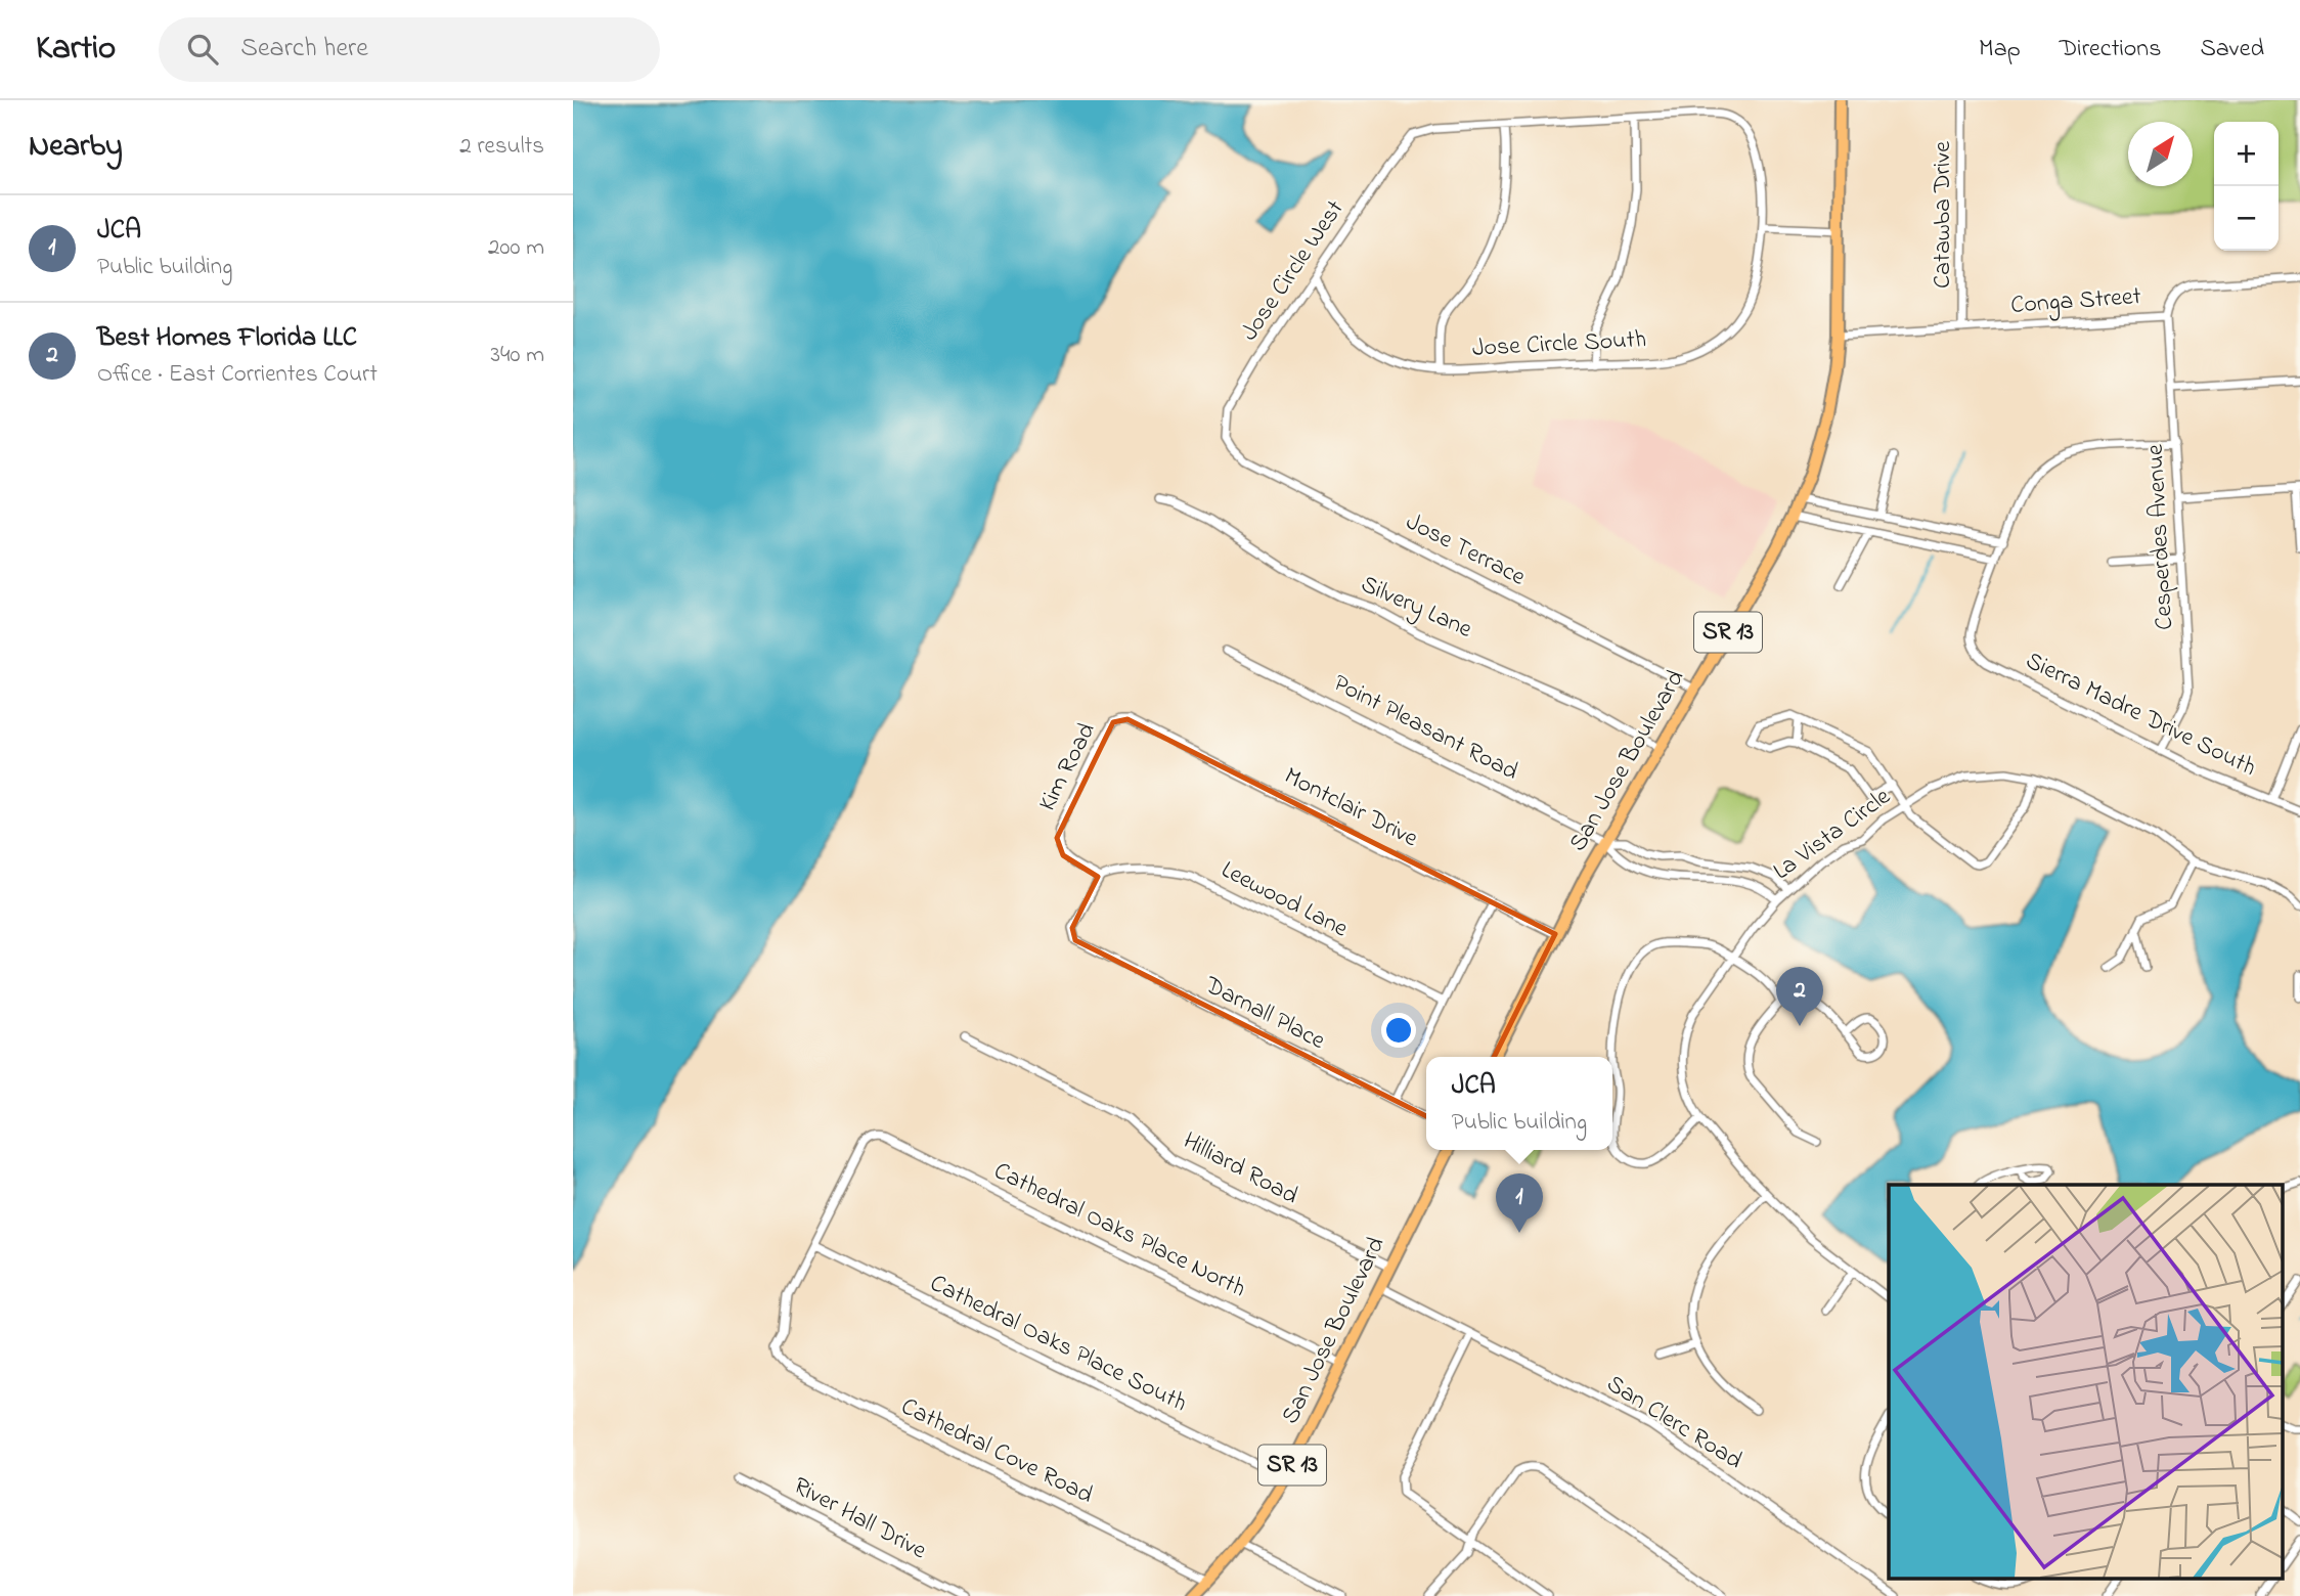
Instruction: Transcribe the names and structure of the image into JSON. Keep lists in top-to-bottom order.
{
  "streets": {
    "main road": ["SR 13", "San Jose Boulevard"],
    "street": [
      "Catawba Drive",
      "Jose Circle West",
      "Conga Street",
      "Jose Circle South",
      "Cesperdes Avenue",
      "Jose Terrace",
      "Silvery Lane",
      "Sierra Madre Drive South",
      "Point Pleasant Road",
      "Kim Road",
      "Montclair Drive",
      "La Vista Circle",
      "Leewood Lane",
      "Darnall Place",
      "Hilliard Road",
      "Cathedral Oaks Place North",
      "Cathedral Oaks Place South",
      "San Clerc Road",
      "Cathedral Cove Road",
      "River Hall Drive"
    ]
  },
  "crossings": [
    ["Catawba Drive", "Conga Street"],
    ["Jose Circle West", "Jose Circle South"],
    ["Jose Circle West", "Jose Terrace"],
    ["Conga Street", "Cesperdes Avenue"],
    ["Conga Street", "San Jose Boulevard"],
    ["Cesperdes Avenue", "Sierra Madre Drive South"],
    ["Jose Terrace", "San Jose Boulevard"],
    ["Silvery Lane", "San Jose Boulevard"],
    ["Point Pleasant Road", "San Jose Boulevard"],
    ["Point Pleasant Road", "La Vista Circle"],
    ["San Jose Boulevard", "Montclair Drive"],
    ["San Jose Boulevard", "Hilliard Road"],
    ["San Jose Boulevard", "Cathedral Oaks Place North"],
    ["San Jose Boulevard", "Cathedral Oaks Place South"],
    ["San Jose Boulevard", "San Clerc Road"],
    ["San Jose Boulevard", "Cathedral Cove Road"],
    ["Kim Road", "Montclair Drive"],
    ["Kim Road", "Leewood Lane"],
    ["Kim Road", "Darnall Place"],
    ["Leewood Lane", "Darnall Place"],
    ["Cathedral Oaks Place North", "Cathedral Oaks Place South"],
    ["Cathedral Oaks Place North", "Cathedral Cove Road"],
    ["Cathedral Oaks Place South", "Cathedral Cove Road"]
  ],
  "north": "top right",
  "page": {
    "header": "Kartio",
    "search": "Search here",
    "nav": ["Map", "Directions", "Saved"],
    "heading": ["Nearby", "2 results"],
    "map_buttons": ["+", "−"],
    "list": [
      {
        "mark": "1",
        "name": "JCA",
        "note": "Public building",
        "value": "200 m"
      },
      {
        "mark": "2",
        "name": "Best Homes Florida LLC",
        "note": "Office · East Corrientes Court",
        "value": "340 m"
      }
    ],
    "pins": ["2", "1"],
    "popup": ["JCA", "Public building"]
  }
}
